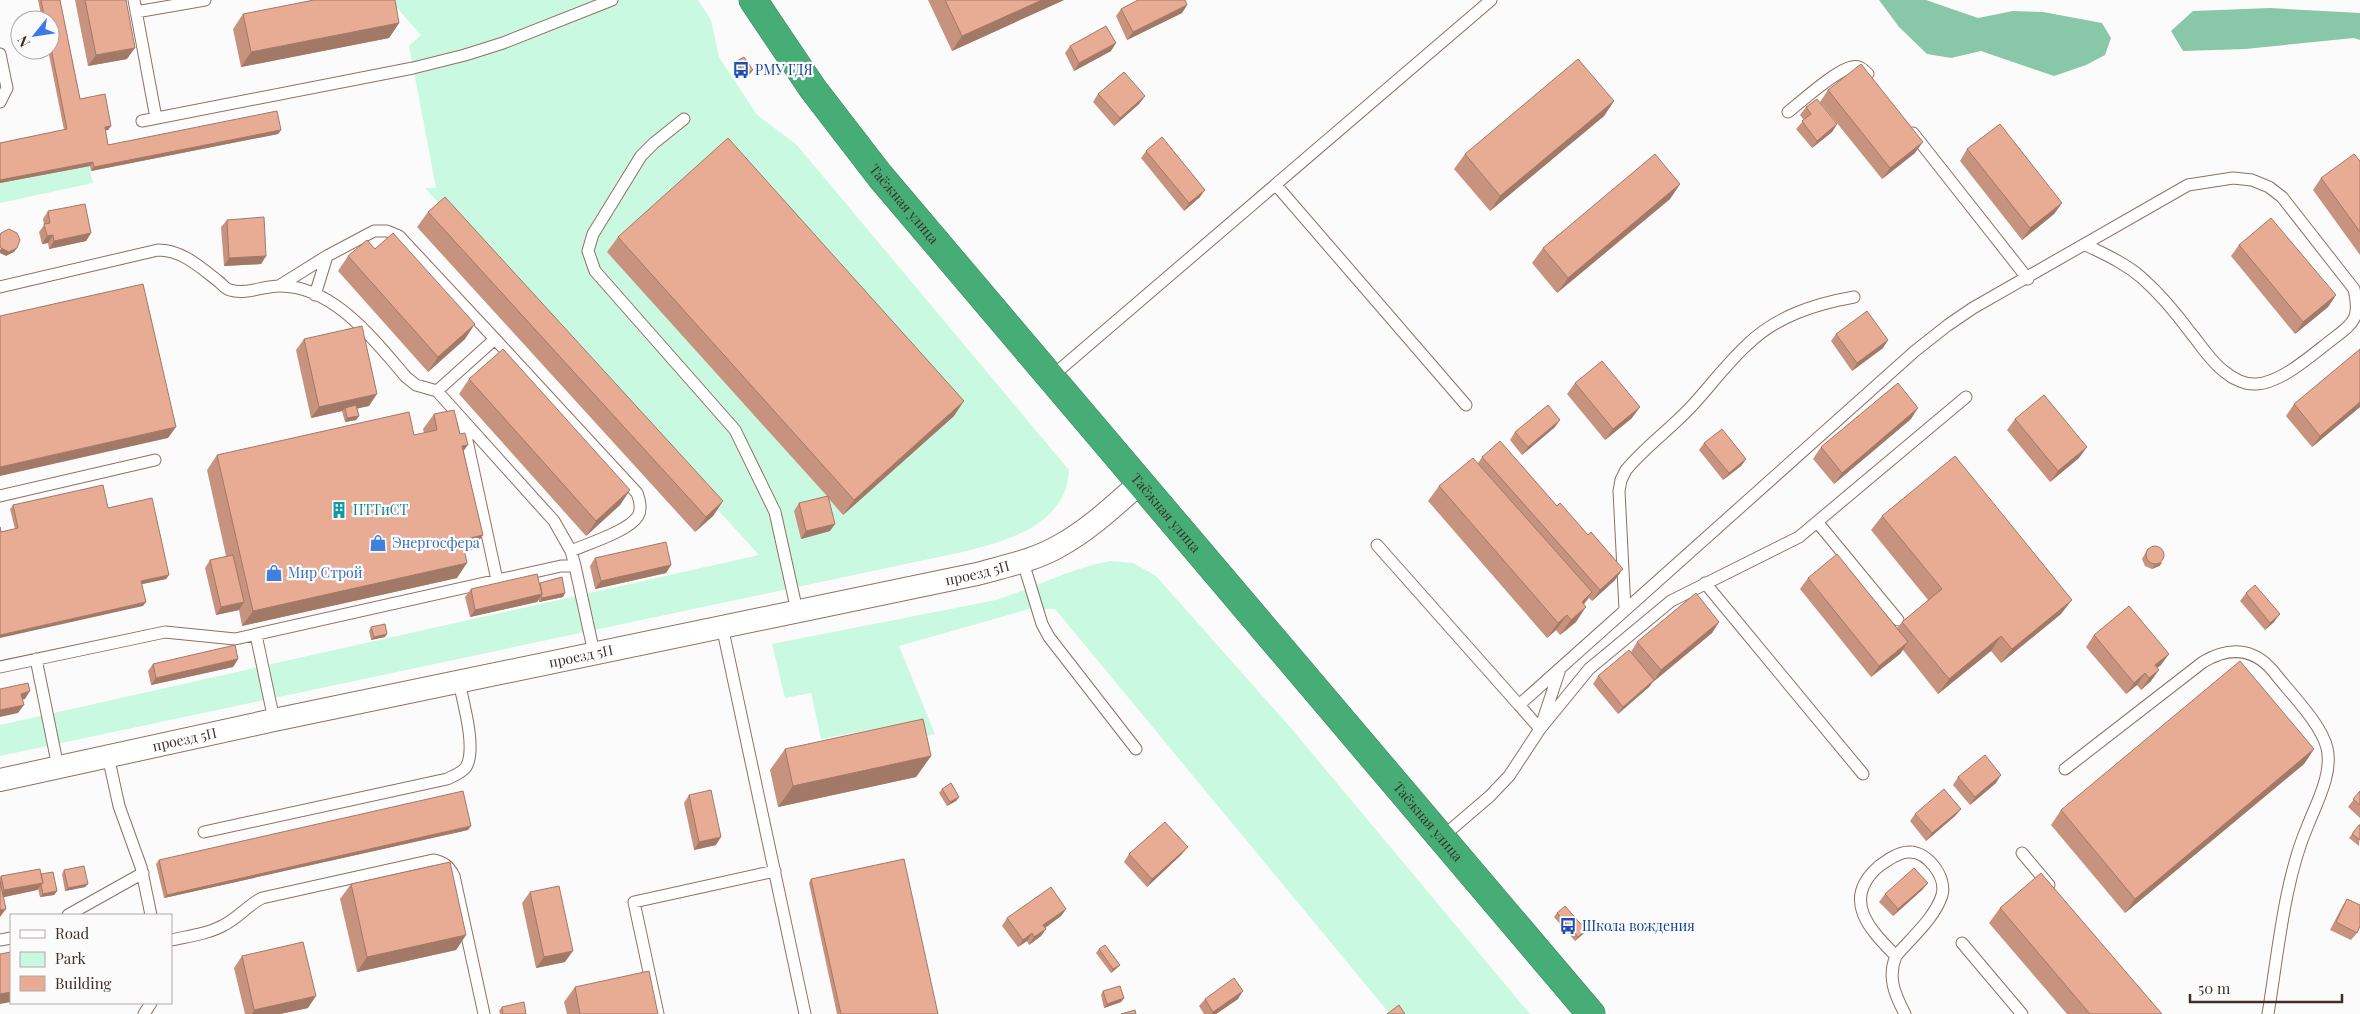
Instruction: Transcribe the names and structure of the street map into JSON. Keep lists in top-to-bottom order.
{
  "streets": {
    "highway": ["Таёжная улица"],
    "street": ["проезд 5П"]
  },
  "crossings": [
    ["Таёжная улица", "проезд 5П"]
  ],
  "places": {
    "bus stop": ["РМУ ГДЯ", "Школа вождения"],
    "building": ["ПТТиСТ"],
    "shop": ["Энергосфера", "Мир Строй"]
  },
  "legend": ["Road", "Park", "Building"],
  "scale_bar": "50 m",
  "north": "bottom left"
}
